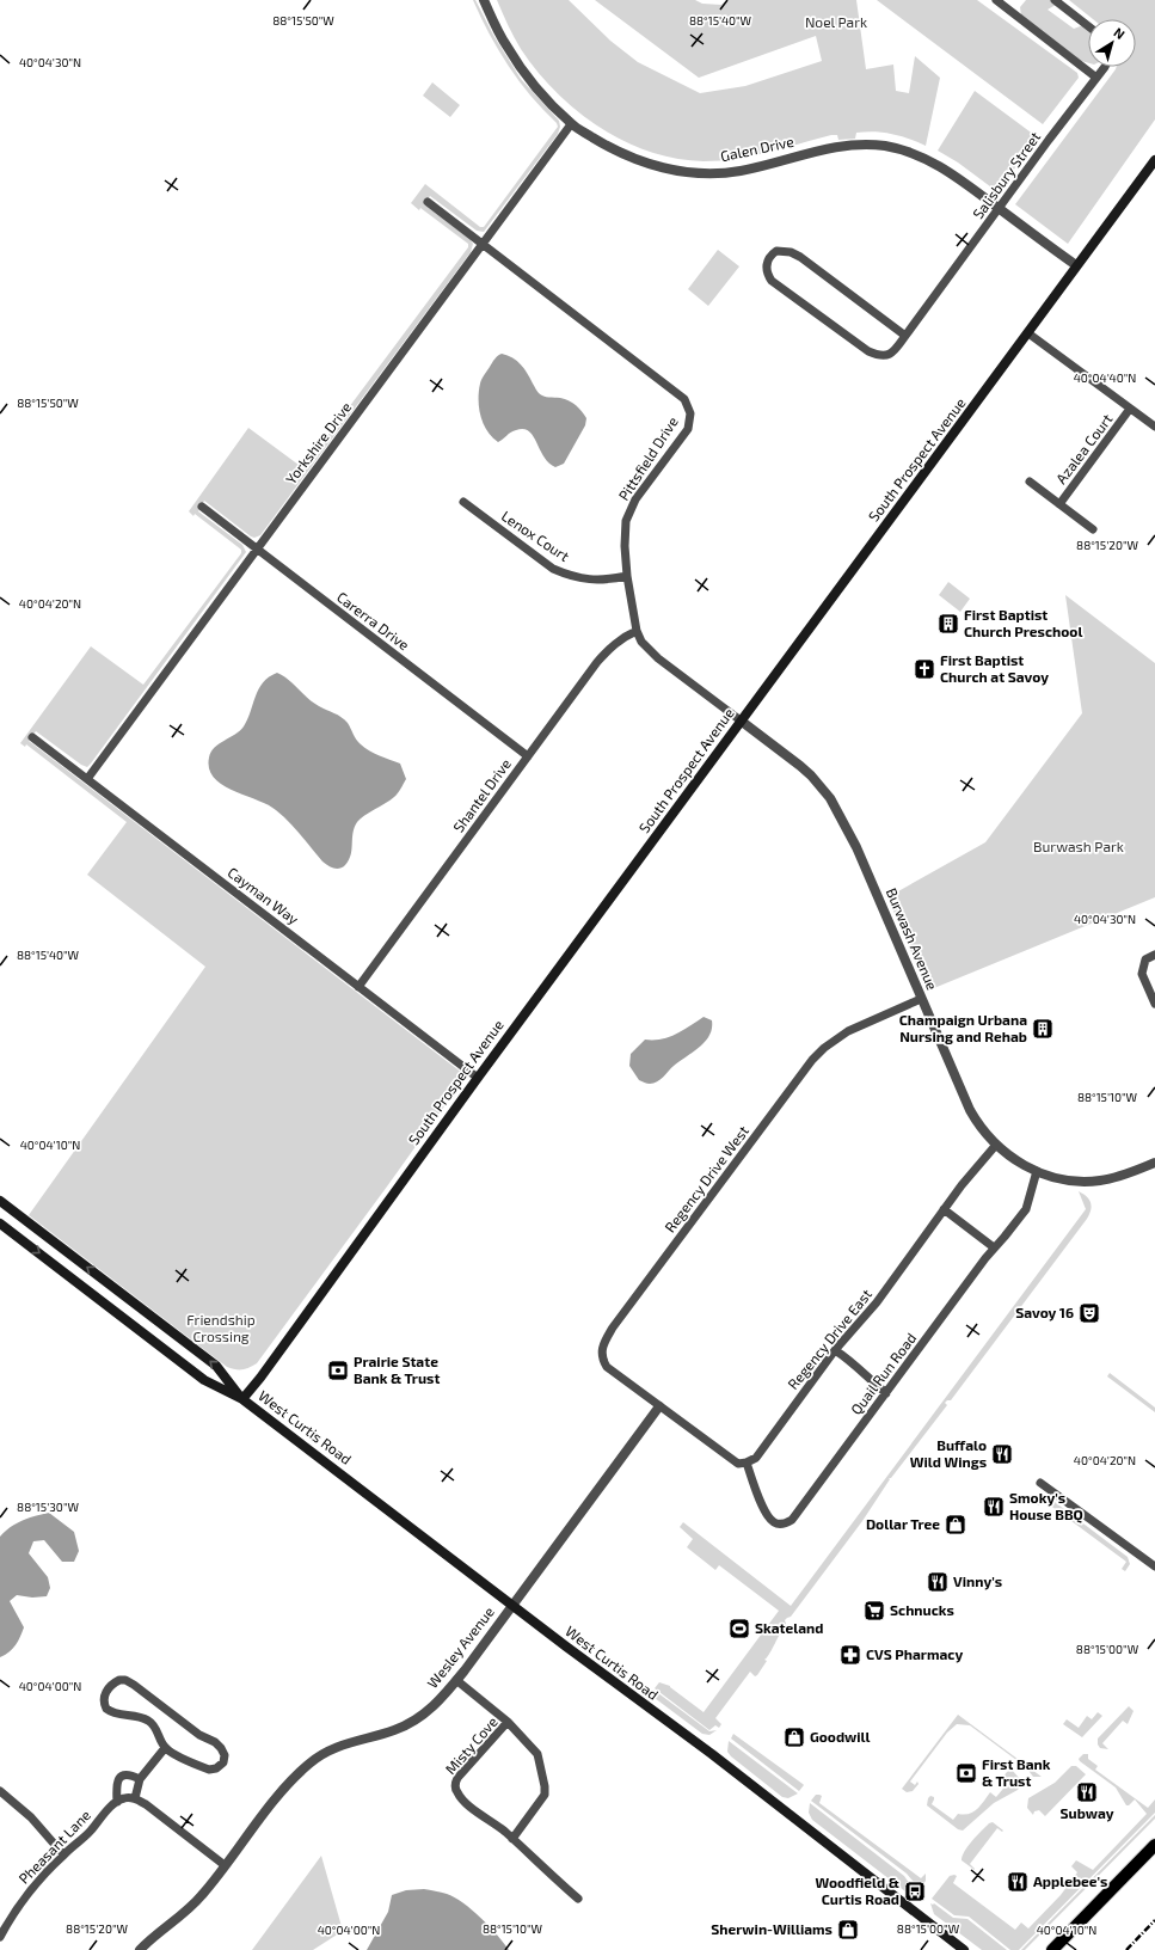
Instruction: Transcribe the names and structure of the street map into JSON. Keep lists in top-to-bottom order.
{
  "streets": {
    "main road": ["South Prospect Avenue", "West Curtis Road"],
    "street": [
      "Galen Drive",
      "Salisbury Street",
      "Yorkshire Drive",
      "Azalea Court",
      "Pittsfield Drive",
      "Lenox Court",
      "Carerra Drive",
      "Shantel Drive",
      "Cayman Way",
      "Burwash Avenue",
      "Regency Drive West",
      "Regency Drive East",
      "Quail Run Road",
      "Wesley Avenue",
      "Misty Cove",
      "Pheasant Lane"
    ]
  },
  "crossings": [
    ["Galen Drive", "Salisbury Street"],
    ["Galen Drive", "Yorkshire Drive"],
    ["Galen Drive", "South Prospect Avenue"],
    ["Yorkshire Drive", "Pittsfield Drive"],
    ["Yorkshire Drive", "Carerra Drive"],
    ["Yorkshire Drive", "Cayman Way"],
    ["Pittsfield Drive", "South Prospect Avenue"],
    ["Pittsfield Drive", "Lenox Court"],
    ["Pittsfield Drive", "Shantel Drive"],
    ["Pittsfield Drive", "Burwash Avenue"],
    ["South Prospect Avenue", "Cayman Way"],
    ["South Prospect Avenue", "Burwash Avenue"],
    ["South Prospect Avenue", "West Curtis Road"],
    ["Carerra Drive", "Shantel Drive"],
    ["Shantel Drive", "Cayman Way"],
    ["Burwash Avenue", "Regency Drive West"],
    ["Burwash Avenue", "Regency Drive East"],
    ["Burwash Avenue", "Quail Run Road"],
    ["Regency Drive West", "Wesley Avenue"],
    ["Regency Drive East", "Quail Run Road"],
    ["West Curtis Road", "Wesley Avenue"]
  ],
  "parks": ["Noel Park", "Burwash Park", "Friendship Crossing"],
  "places": {
    "building": ["First Baptist Church Preschool", "Champaign Urbana Nursing and Rehab"],
    "church": ["First Baptist Church at Savoy"],
    "theatre": ["Savoy 16"],
    "bank": ["Prairie State Bank & Trust", "First Bank & Trust"],
    "restaurant": [
      "Buffalo Wild Wings",
      "Smoky's House BBQ",
      "Vinny's",
      "Subway",
      "Applebee's"
    ],
    "shop": ["Dollar Tree", "Goodwill", "Sherwin-Williams"],
    "supermarket": ["Schnucks"],
    "sports": ["Skateland"],
    "pharmacy": ["CVS Pharmacy"],
    "bus stop": ["Woodfield & Curtis Road"]
  },
  "north": "top right",
  "coordinates": [
    "88°15'50\"W",
    "88°15'40\"W",
    "40°04'30\"N",
    "40°04'40\"N",
    "88°15'20\"W",
    "40°04'20\"N",
    "88°15'10\"W",
    "40°04'10\"N",
    "88°15'30\"W",
    "88°15'00\"W",
    "40°04'00\"N"
  ]
}
